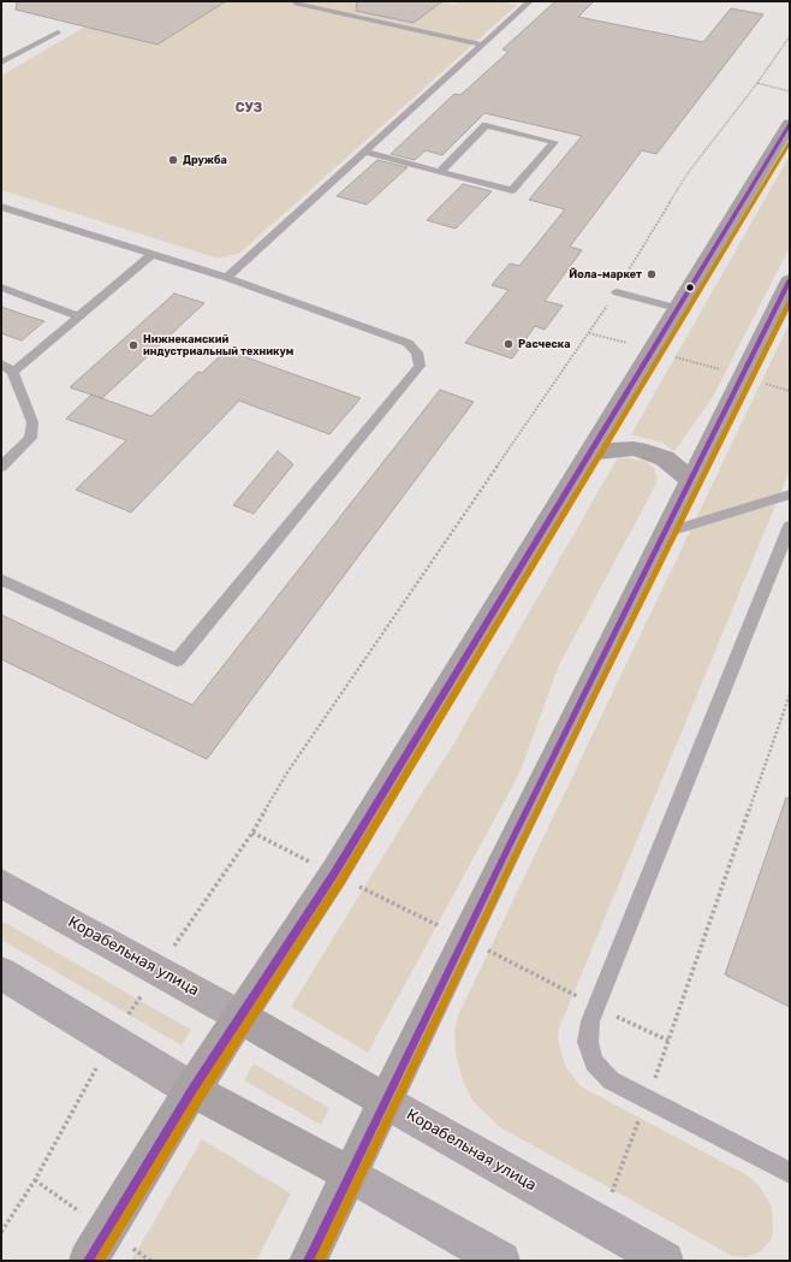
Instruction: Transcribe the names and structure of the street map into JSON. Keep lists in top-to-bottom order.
{
  "streets": {
    "main road": ["Корабельная улица"]
  },
  "districts": ["СУЗ"],
  "places": [
    "Дружба",
    "Йола-маркет",
    "Расческа",
    "Нижнекамский индустриальный техникум"
  ]
}
